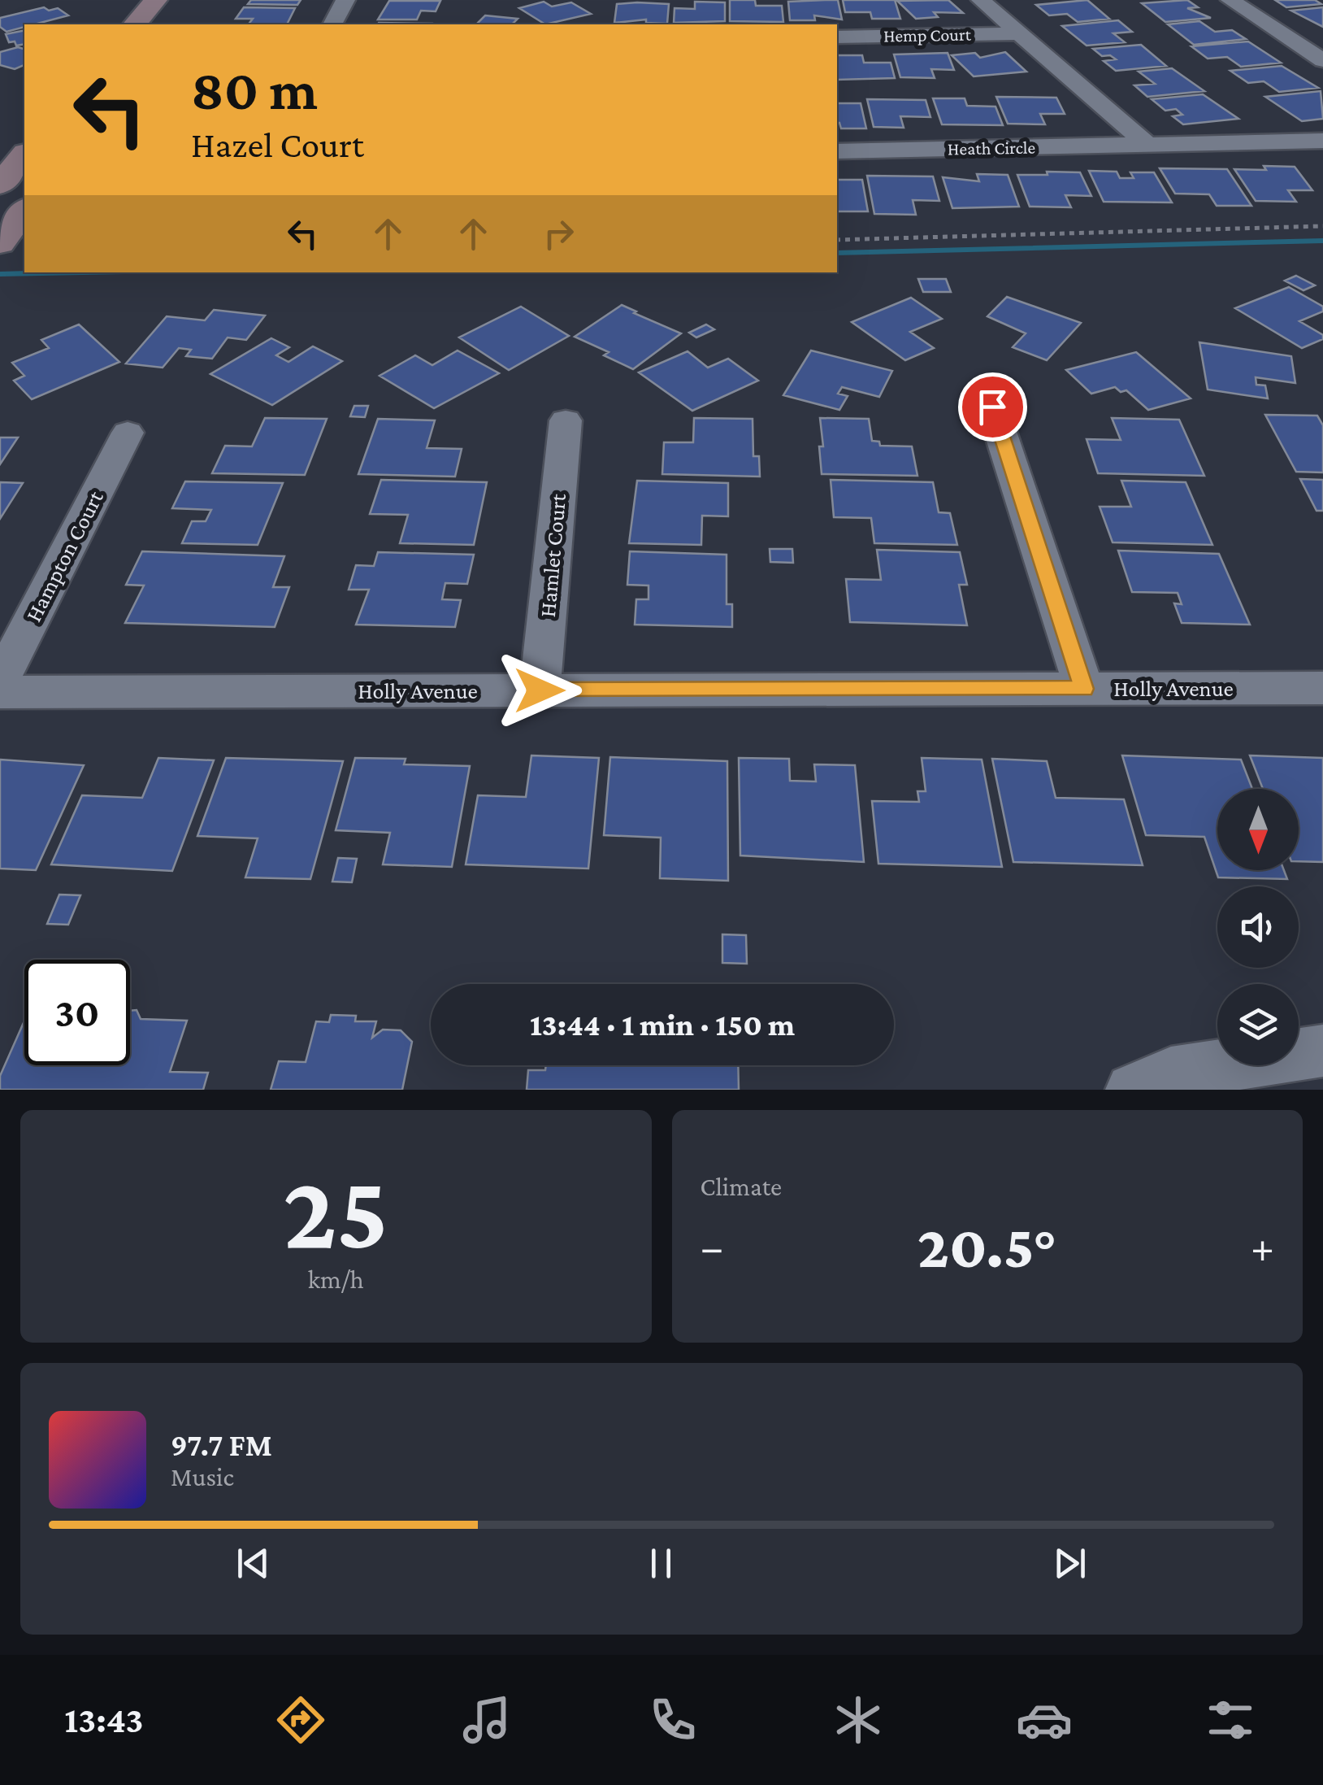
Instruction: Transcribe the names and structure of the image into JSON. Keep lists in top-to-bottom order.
{
  "streets": {
    "street": [
      "Hemp Court",
      "Heath Circle",
      "Hamlet Court",
      "Hampton Court",
      "Holly Avenue"
    ]
  },
  "crossings": [
    ["Hamlet Court", "Holly Avenue"]
  ],
  "north": "bottom",
  "page": {
    "turn": ["80 m", "Hazel Court"],
    "limit": "30",
    "trip": "13:44 · 1 min · 150 m",
    "tile": [
      ["25", "km/h"],
      "Climate"
    ],
    "heat": ["−", "20.5°", "+"],
    "song": ["97.7 FM", "Music"],
    "tabs": "13:43"
  }
}
